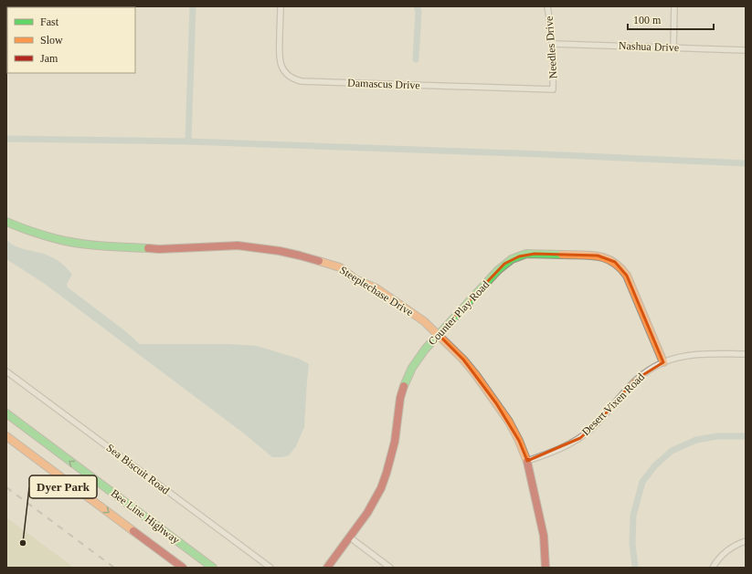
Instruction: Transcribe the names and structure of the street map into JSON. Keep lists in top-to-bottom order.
{
  "streets": {
    "main road": ["Steeplechase Drive", "Counter Play Road", "Bee Line Highway"],
    "street": [
      "Nashua Drive",
      "Needles Drive",
      "Damascus Drive",
      "Desert Vixen Road",
      "Sea Biscuit Road"
    ]
  },
  "crossings": [
    ["Nashua Drive", "Needles Drive"],
    ["Needles Drive", "Damascus Drive"],
    ["Steeplechase Drive", "Counter Play Road"],
    ["Steeplechase Drive", "Desert Vixen Road"],
    ["Counter Play Road", "Desert Vixen Road"]
  ],
  "places": ["Dyer Park"],
  "legend": ["Fast", "Slow", "Jam"],
  "scale_bar": "100 m"
}
